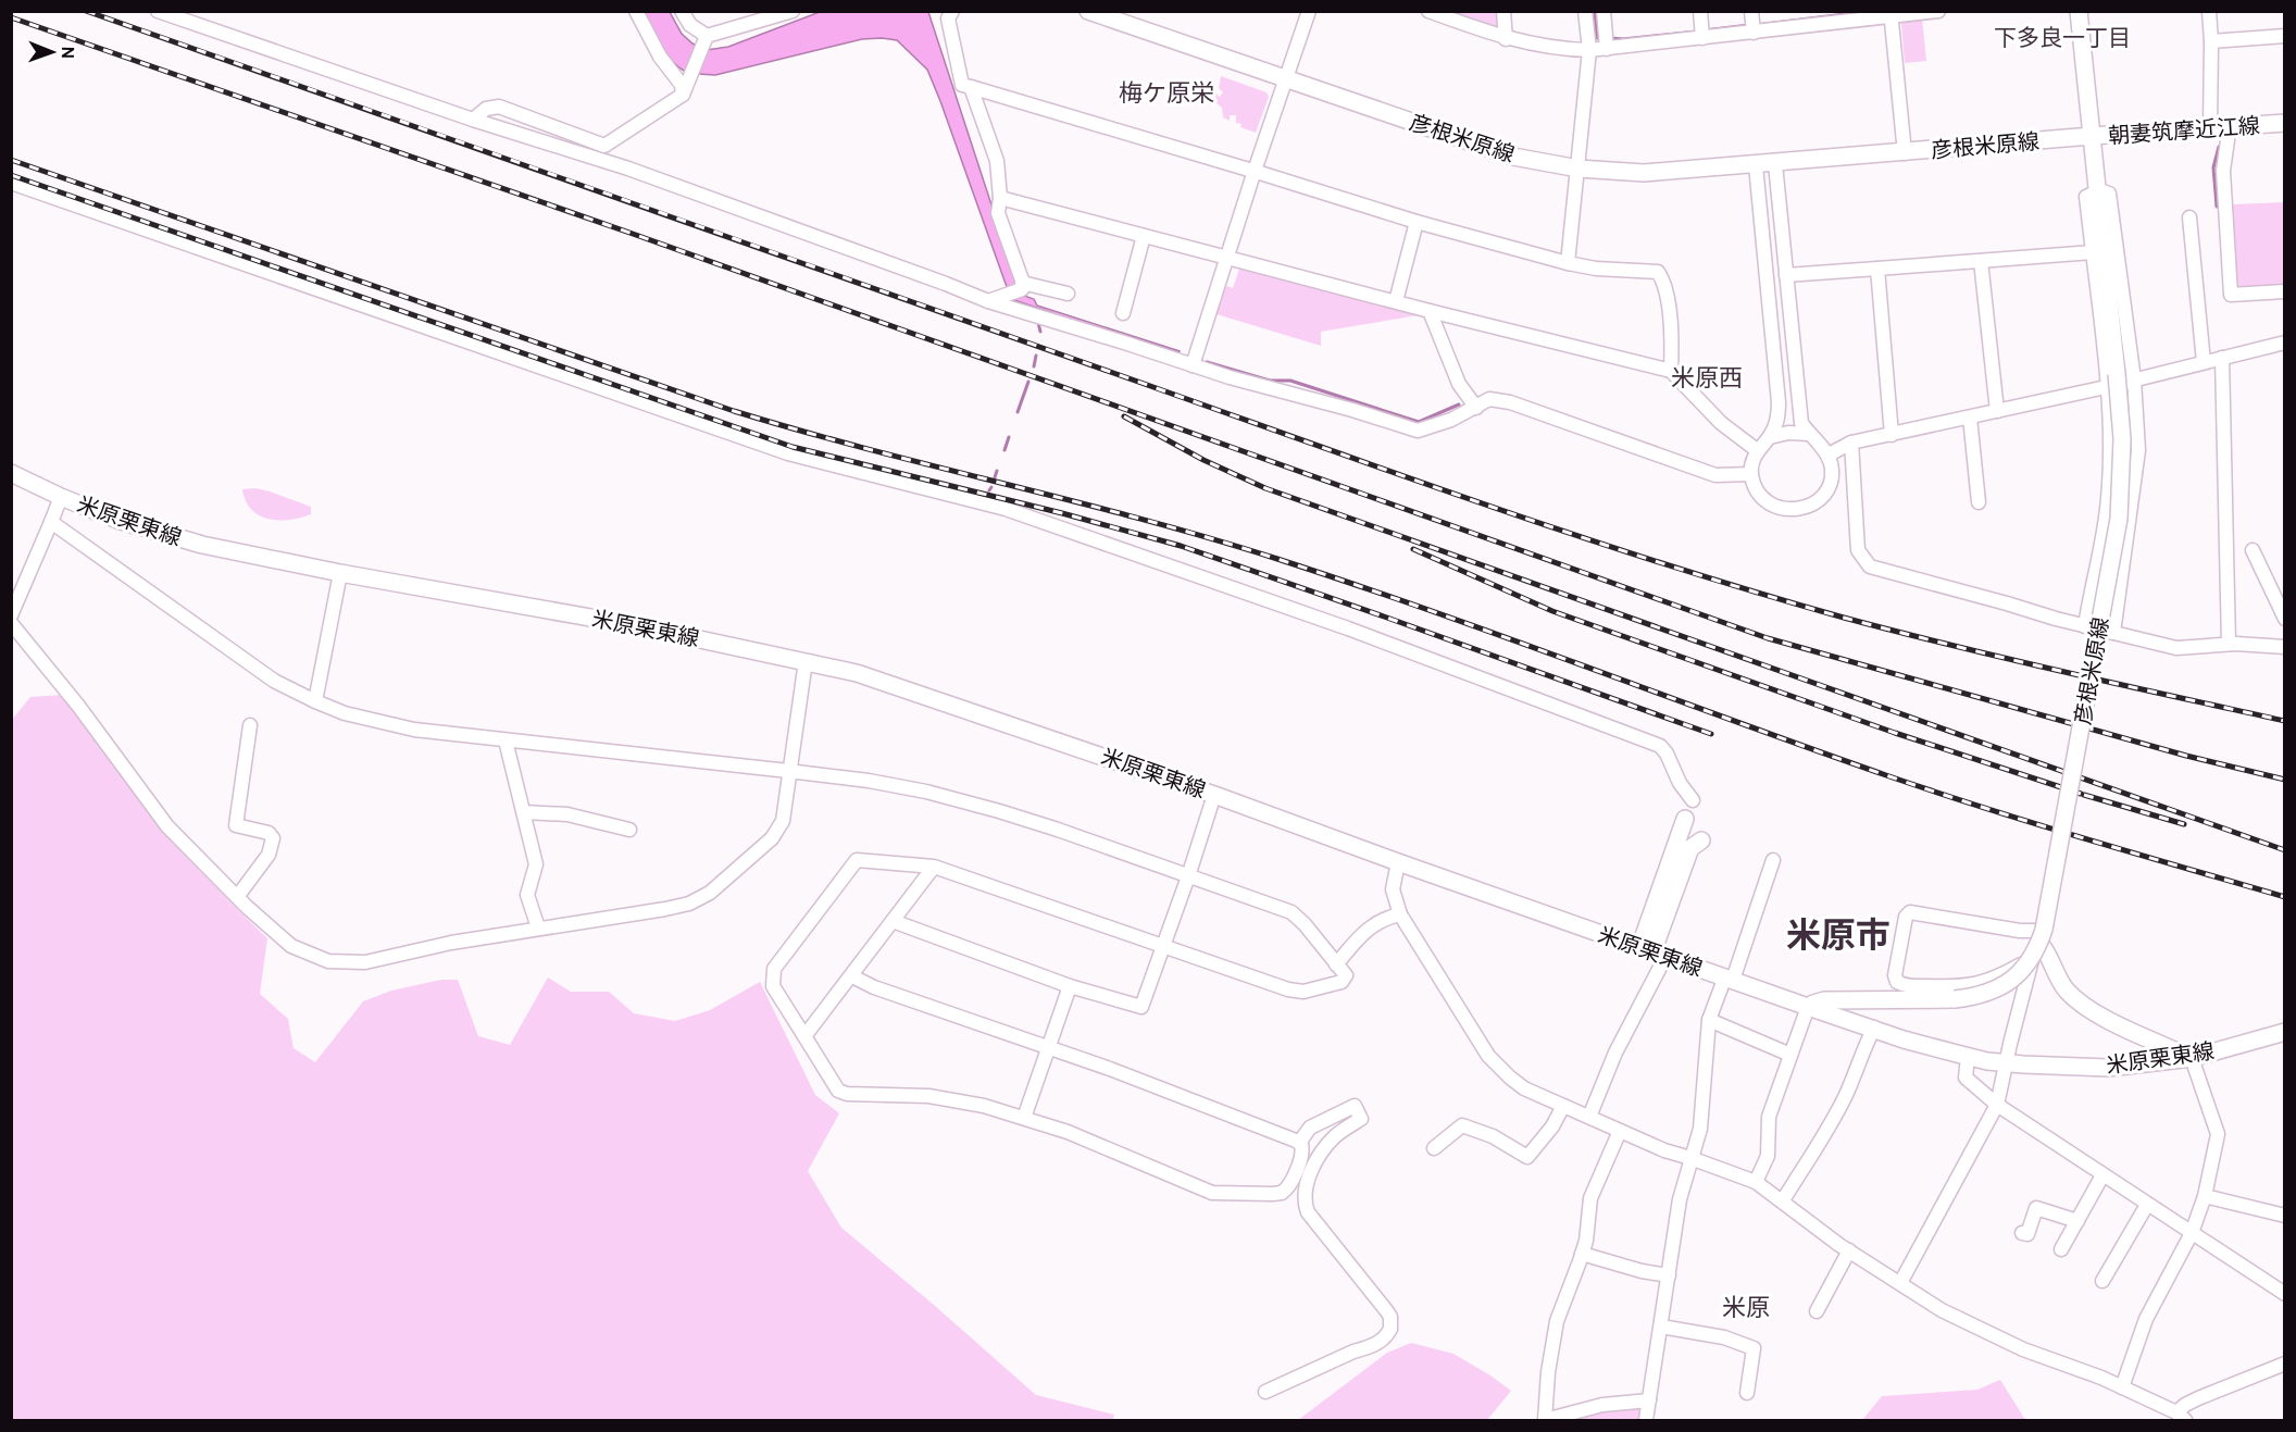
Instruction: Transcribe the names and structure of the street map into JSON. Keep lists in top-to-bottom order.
{
  "streets": {
    "main road": ["朝妻筑摩近江線", "彦根米原線", "米原栗東線"]
  },
  "crossings": [
    ["朝妻筑摩近江線", "彦根米原線"],
    ["彦根米原線", "米原栗東線"]
  ],
  "districts": [
    "下多良一丁目",
    "梅ケ原栄",
    "米原西",
    "米原市",
    "米原"
  ],
  "north": "right"
}
